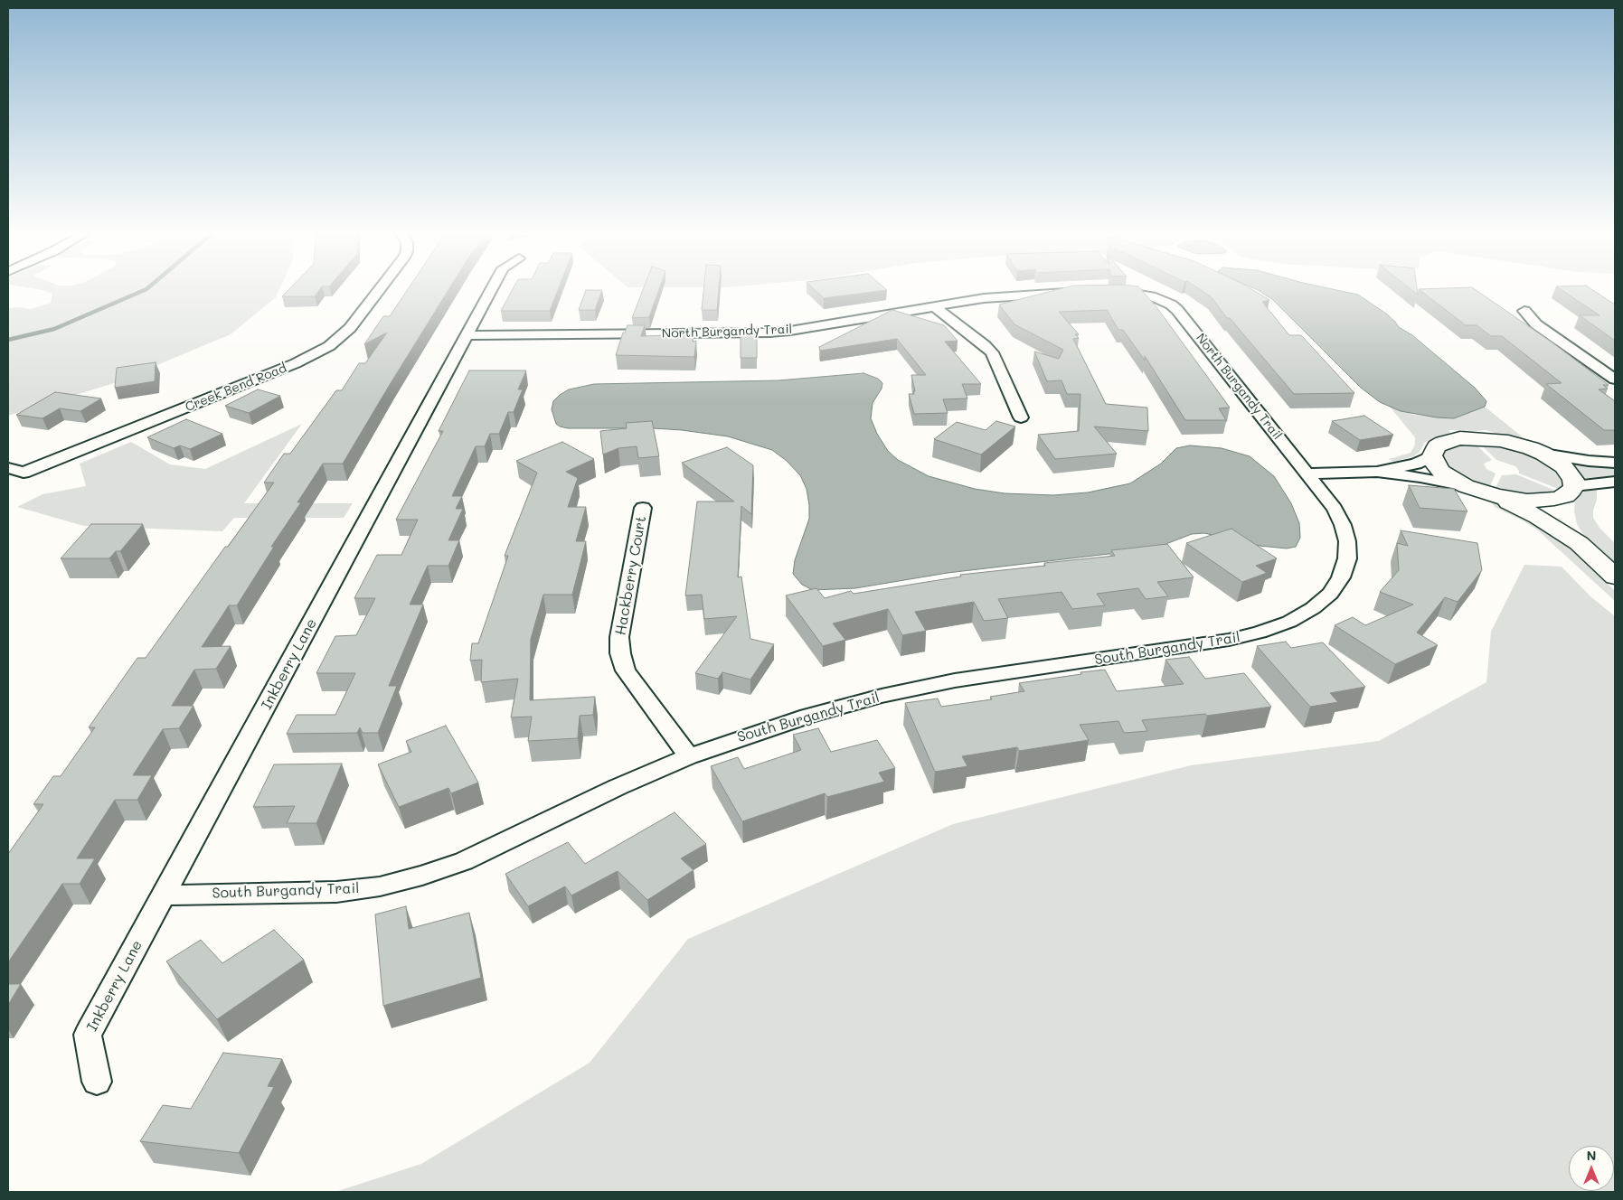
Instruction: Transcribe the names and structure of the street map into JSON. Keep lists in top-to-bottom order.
{
  "streets": {
    "street": [
      "North Burgandy Trail",
      "Creek Bend Road",
      "Hackberry Court",
      "South Burgandy Trail",
      "Inkberry Lane"
    ]
  },
  "crossings": [
    ["North Burgandy Trail", "South Burgandy Trail"],
    ["North Burgandy Trail", "Inkberry Lane"],
    ["Hackberry Court", "South Burgandy Trail"],
    ["South Burgandy Trail", "Inkberry Lane"]
  ],
  "north": "top"
}
